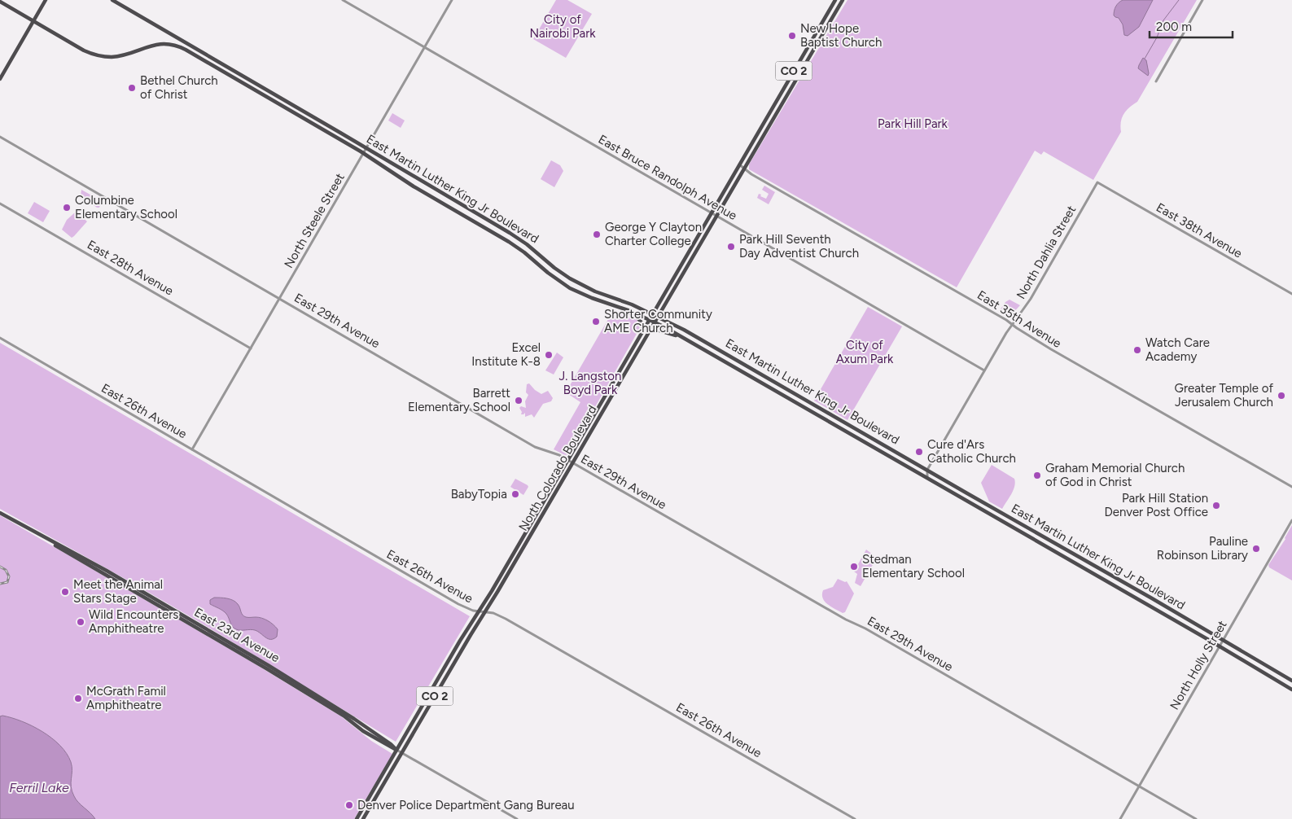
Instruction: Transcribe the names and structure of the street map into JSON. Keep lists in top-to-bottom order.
{
  "streets": {
    "main road": [
      "CO 2",
      "East Martin Luther King Jr Boulevard",
      "North Colorado Boulevard",
      "East 23rd Avenue"
    ],
    "street": [
      "East Bruce Randolph Avenue",
      "North Steele Street",
      "East 38th Avenue",
      "North Dahlia Street",
      "East 28th Avenue",
      "East 35th Avenue",
      "East 29th Avenue",
      "East 26th Avenue",
      "North Holly Street"
    ]
  },
  "crossings": [
    ["East Bruce Randolph Avenue", "North Steele Street"],
    ["East Bruce Randolph Avenue", "North Dahlia Street"],
    ["East Bruce Randolph Avenue", "North Colorado Boulevard"],
    ["East Martin Luther King Jr Boulevard", "North Steele Street"],
    ["East Martin Luther King Jr Boulevard", "North Dahlia Street"],
    ["East Martin Luther King Jr Boulevard", "North Colorado Boulevard"],
    ["East Martin Luther King Jr Boulevard", "North Holly Street"],
    ["North Steele Street", "East 28th Avenue"],
    ["North Steele Street", "East 29th Avenue"],
    ["North Steele Street", "East 26th Avenue"],
    ["East 38th Avenue", "North Dahlia Street"],
    ["North Dahlia Street", "East 35th Avenue"],
    ["East 35th Avenue", "North Colorado Boulevard"],
    ["East 29th Avenue", "North Colorado Boulevard"],
    ["East 29th Avenue", "North Holly Street"],
    ["East 26th Avenue", "North Colorado Boulevard"],
    ["North Colorado Boulevard", "East 23rd Avenue"]
  ],
  "water": ["Ferril Lake"],
  "parks": [
    "City of Nairobi Park",
    "Park Hill Park",
    "City of Axum Park",
    "J. Langston Boyd Park"
  ],
  "places": [
    "New Hope Baptist Church",
    "Bethel Church of Christ",
    "Columbine Elementary School",
    "George Y Clayton Charter College",
    "Park Hill Seventh Day Adventist Church",
    "Shorter Community AME Church",
    "Watch Care Academy",
    "Excel Institute K-8",
    "Greater Temple of Jerusalem Church",
    "Barrett Elementary School",
    "Cure d'Ars Catholic Church",
    "Graham Memorial Church of God in Christ",
    "BabyTopia",
    "Park Hill Station Denver Post Office",
    "Pauline Robinson Library",
    "Stedman Elementary School",
    "Meet the Animal Stars Stage",
    "Wild Encounters Amphitheatre",
    "McGrath Famil Amphitheatre",
    "Denver Police Department Gang Bureau"
  ],
  "scale_bar": "200 m"
}
